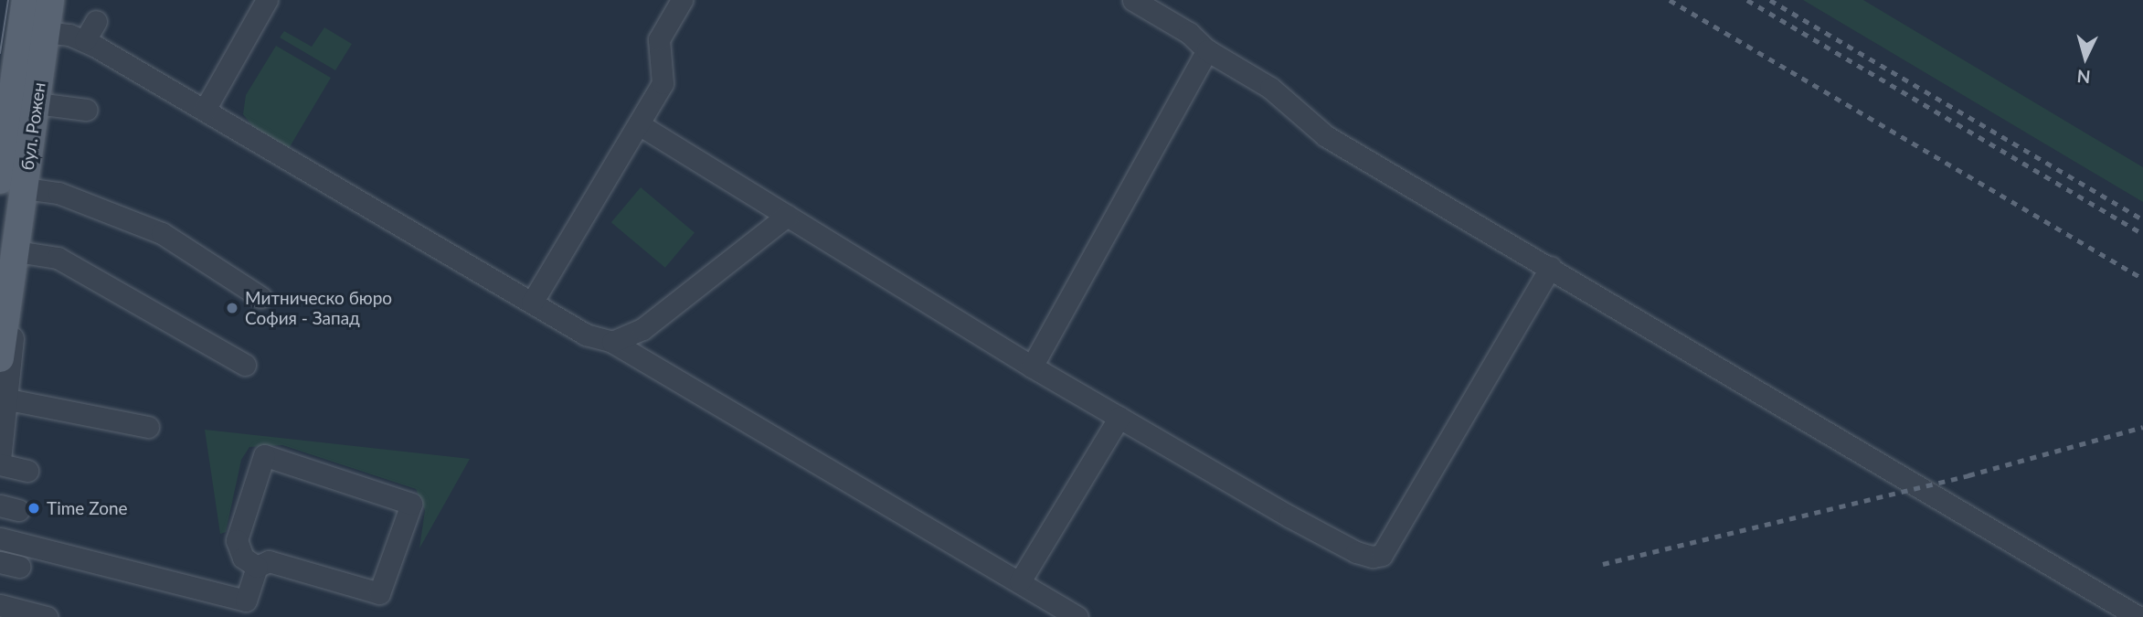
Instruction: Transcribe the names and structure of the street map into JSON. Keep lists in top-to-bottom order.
{
  "streets": {
    "main road": ["бул. Рожен"]
  },
  "places": ["Митническо бюро София - Запад", "Time Zone"],
  "north": "bottom"
}
